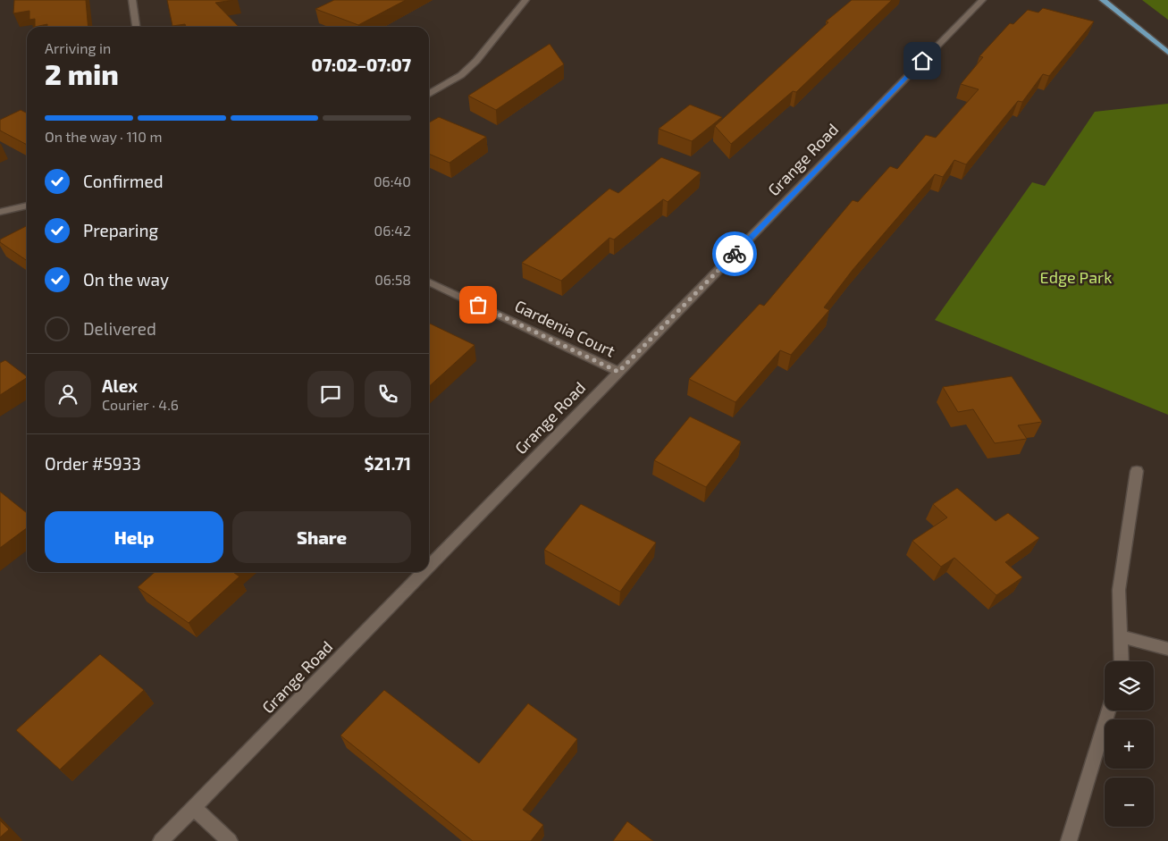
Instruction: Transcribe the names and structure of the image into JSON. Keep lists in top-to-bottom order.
{
  "streets": {
    "street": ["Grange Road", "Gardenia Court"]
  },
  "crossings": [
    ["Grange Road", "Gardenia Court"]
  ],
  "parks": ["Edge Park"],
  "page": {
    "heading": ["2 min", "Arriving in", "07:02–07:07"],
    "panel": [
      "Alex",
      "Courier · 4.6",
      "Order #5933",
      "$21.71"
    ],
    "bar": "On the way · 110 m",
    "list": [
      ["Confirmed", "06:40"],
      ["Preparing", "06:42"],
      ["On the way", "06:58"],
      "Delivered"
    ],
    "buttons": ["Help", "Share"],
    "map_buttons": ["+", "−"]
  }
}
